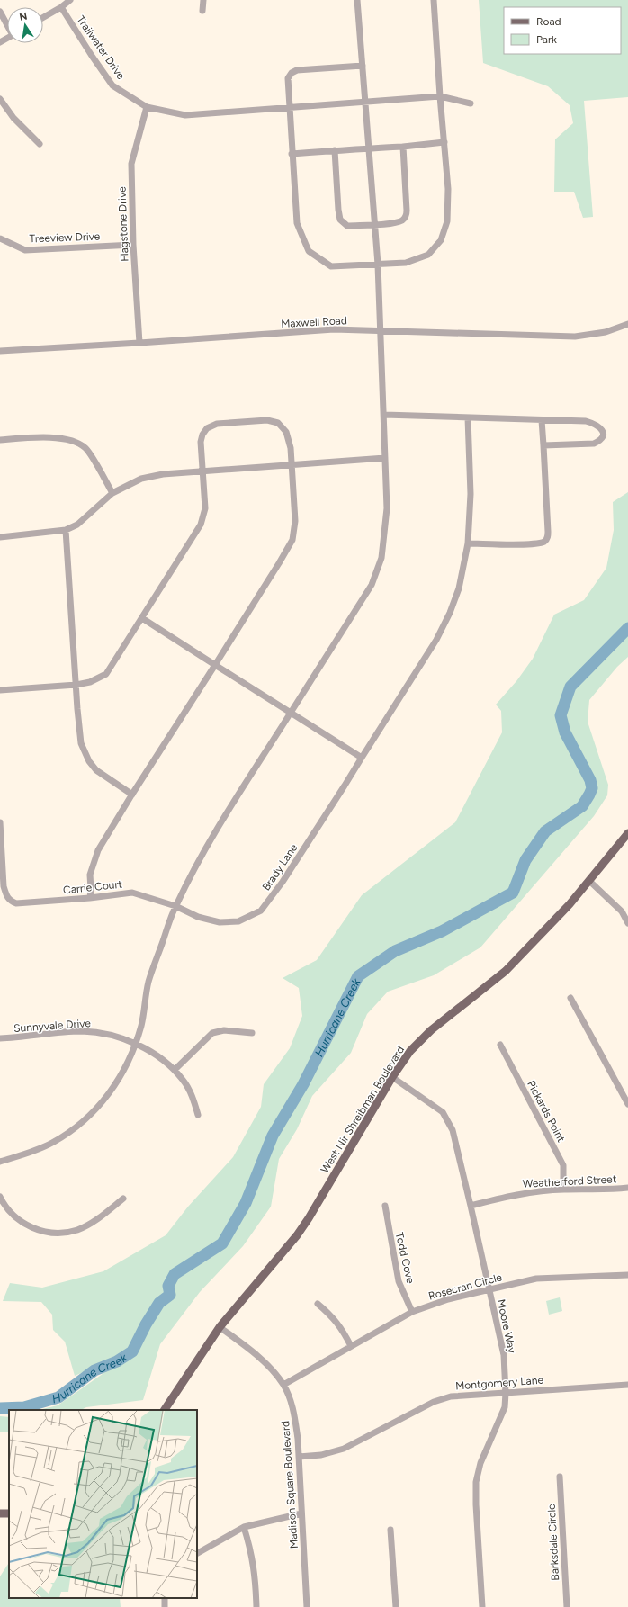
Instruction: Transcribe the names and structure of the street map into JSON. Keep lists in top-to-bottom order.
{
  "streets": {
    "main road": ["West Nir Shreibman Boulevard"],
    "street": [
      "Trailwater Drive",
      "Flagstone Drive",
      "Treeview Drive",
      "Maxwell Road",
      "Brady Lane",
      "Carrie Court",
      "Sunnyvale Drive",
      "Pickards Point",
      "Weatherford Street",
      "Todd Cove",
      "Rosecran Circle",
      "Moore Way",
      "Montgomery Lane",
      "Madison Square Boulevard",
      "Barksdale Circle"
    ]
  },
  "crossings": [
    ["Trailwater Drive", "Flagstone Drive"],
    ["Flagstone Drive", "Treeview Drive"],
    ["Flagstone Drive", "Maxwell Road"],
    ["Brady Lane", "Carrie Court"],
    ["West Nir Shreibman Boulevard", "Moore Way"],
    ["West Nir Shreibman Boulevard", "Madison Square Boulevard"],
    ["Pickards Point", "Weatherford Street"],
    ["Weatherford Street", "Moore Way"],
    ["Todd Cove", "Rosecran Circle"],
    ["Rosecran Circle", "Moore Way"],
    ["Rosecran Circle", "Madison Square Boulevard"],
    ["Moore Way", "Montgomery Lane"],
    ["Montgomery Lane", "Madison Square Boulevard"]
  ],
  "water": ["Hurricane Creek"],
  "legend": ["Road", "Park"],
  "north": "top"
}
